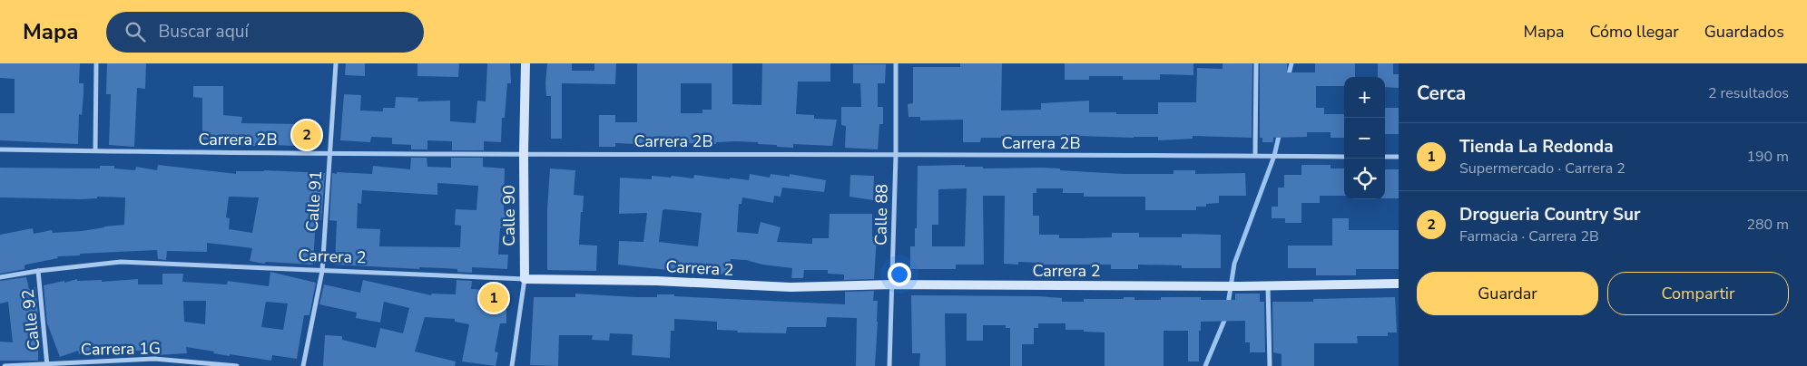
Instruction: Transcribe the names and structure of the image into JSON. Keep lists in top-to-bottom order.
{
  "streets": {
    "street": [
      "Carrera 2B",
      "Calle 91",
      "Calle 88",
      "Calle 90",
      "Carrera 2",
      "Calle 92",
      "Carrera 1G"
    ]
  },
  "crossings": [
    ["Carrera 2B", "Calle 91"],
    ["Carrera 2B", "Calle 88"],
    ["Carrera 2B", "Calle 90"],
    ["Calle 91", "Carrera 2"],
    ["Calle 88", "Carrera 2"],
    ["Calle 90", "Carrera 2"],
    ["Carrera 2", "Calle 92"],
    ["Calle 92", "Carrera 1G"]
  ],
  "page": {
    "header": "Mapa",
    "search": "Buscar aquí",
    "nav": ["Mapa", "Cómo llegar", "Guardados"],
    "heading": ["Cerca", "2 resultados"],
    "map_buttons": ["+", "−"],
    "pins": ["2", "1"],
    "list": [
      {
        "mark": "1",
        "name": "Tienda La Redonda",
        "note": "Supermercado · Carrera 2",
        "value": "190 m"
      },
      {
        "mark": "2",
        "name": "Drogueria Country Sur",
        "note": "Farmacia · Carrera 2B",
        "value": "280 m"
      }
    ],
    "buttons": ["Guardar", "Compartir"]
  }
}
